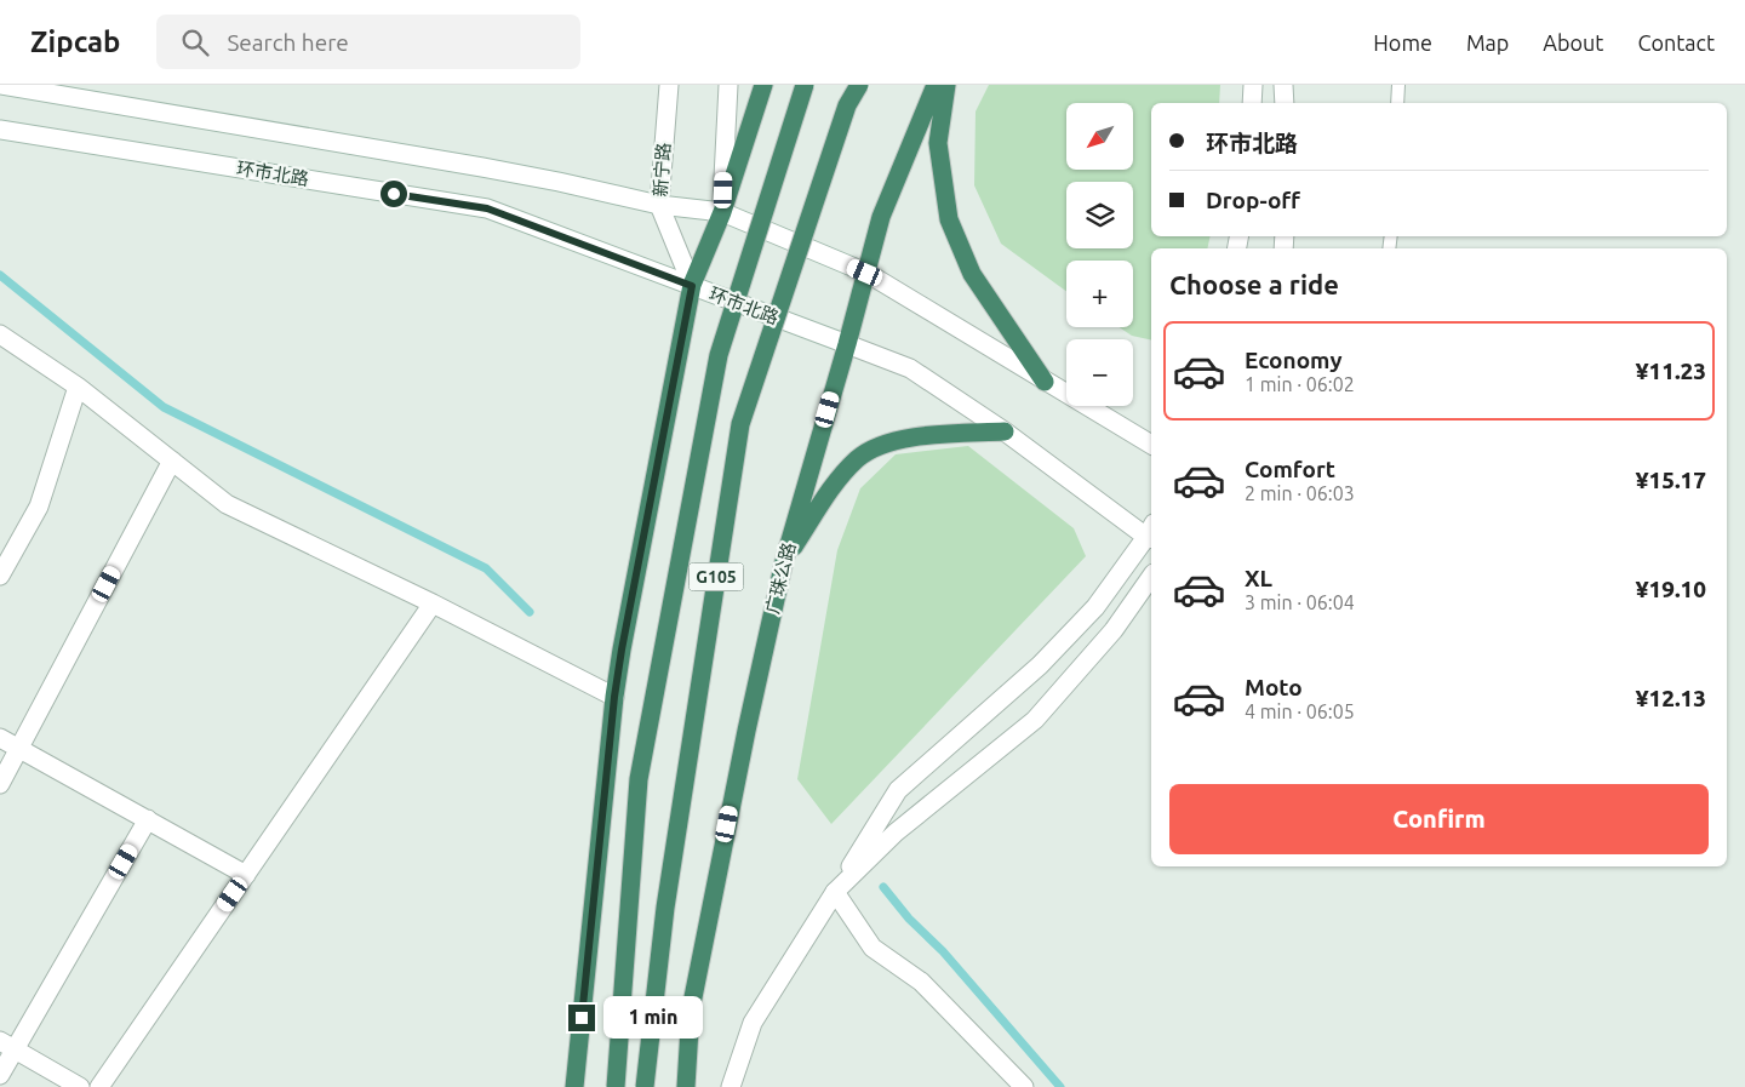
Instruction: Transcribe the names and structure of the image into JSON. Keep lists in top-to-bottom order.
{
  "streets": {
    "highway": ["G105", "广珠公路"],
    "street": ["新宁路", "环市北路"]
  },
  "crossings": [
    ["新宁路", "环市北路"],
    ["环市北路", "广珠公路"]
  ],
  "north": "bottom left",
  "page": {
    "header": "Zipcab",
    "search": "Search here",
    "nav": [
      "Home",
      "Map",
      "About",
      "Contact"
    ],
    "map_buttons": ["+", "−"],
    "banner": ["环市北路", "Drop-off"],
    "heading": "Choose a ride",
    "list": [
      {
        "name": "Economy",
        "note": "1 min · 06:02",
        "value": "¥11.23"
      },
      {
        "name": "Comfort",
        "note": "2 min · 06:03",
        "value": "¥15.17"
      },
      {
        "name": "XL",
        "note": "3 min · 06:04",
        "value": "¥19.10"
      },
      {
        "name": "Moto",
        "note": "4 min · 06:05",
        "value": "¥12.13"
      }
    ],
    "buttons": "Confirm",
    "bubble": "1 min"
  }
}
